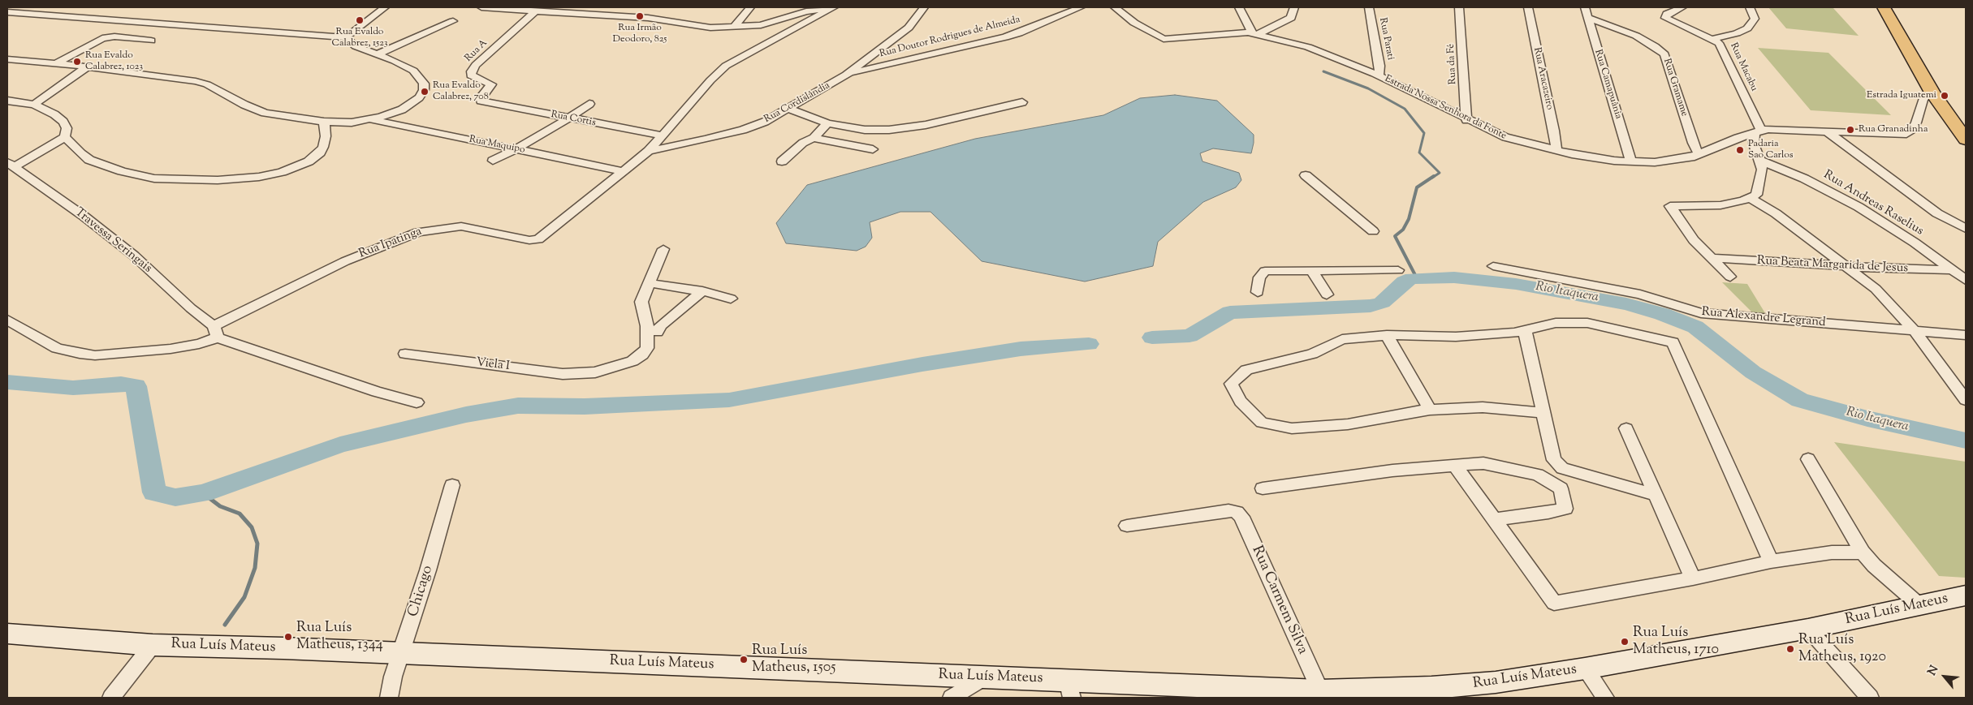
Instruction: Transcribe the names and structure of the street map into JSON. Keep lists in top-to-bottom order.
{
  "streets": {
    "main road": ["Rua Luís Mateus"],
    "street": [
      "Rua Doutor Rodrigues de Almeida",
      "Rua Parati",
      "Rua A",
      "Rua da Fé",
      "Rua Macabu",
      "Rua Aracazeiro",
      "Rua Camapuânia",
      "Rua Gramame",
      "Rua Cordislândia",
      "Estrada Nossa Senhora da Fonte",
      "Rua Cortis",
      "Rua Maquipo",
      "Rua Andreas Raselius",
      "Travessa Seringais",
      "Rua Ipatinga",
      "Rua Beata Margarida de Jesus",
      "Rua Alexandre Legrand",
      "Viela I",
      "Chicago",
      "Rua Carmem Silva"
    ]
  },
  "crossings": [
    ["Rua Doutor Rodrigues de Almeida", "Rua Cordislândia"],
    ["Rua Parati", "Estrada Nossa Senhora da Fonte"],
    ["Rua A", "Rua Cortis"],
    ["Rua da Fé", "Estrada Nossa Senhora da Fonte"],
    ["Rua Macabu", "Estrada Nossa Senhora da Fonte"],
    ["Rua Macabu", "Rua Andreas Raselius"],
    ["Rua Aracazeiro", "Estrada Nossa Senhora da Fonte"],
    ["Rua Camapuânia", "Rua Gramame"],
    ["Rua Camapuânia", "Estrada Nossa Senhora da Fonte"],
    ["Rua Gramame", "Estrada Nossa Senhora da Fonte"],
    ["Rua Cordislândia", "Rua Ipatinga"],
    ["Rua Cortis", "Rua Ipatinga"],
    ["Rua Maquipo", "Rua Ipatinga"],
    ["Rua Andreas Raselius", "Rua Beata Margarida de Jesus"],
    ["Travessa Seringais", "Rua Ipatinga"],
    ["Chicago", "Rua Luís Mateus"],
    ["Rua Carmem Silva", "Rua Luís Mateus"]
  ],
  "water": ["Rio Itaquera"],
  "places": [
    "Rua Irmão Deodoro, 825",
    "Rua Evaldo Calabrez, 1523",
    "Rua Evaldo Calabrez, 1023",
    "Rua Evaldo Calabrez, 708",
    "Estrada Iguatemi",
    "Rua Granadinha",
    "Padaria Sao Carlos",
    "Rua Luís Matheus, 1344",
    "Rua Luís Matheus, 1710",
    "Rua Luís Matheus, 1920",
    "Rua Luís Matheus, 1505"
  ],
  "north": "top left"
}
